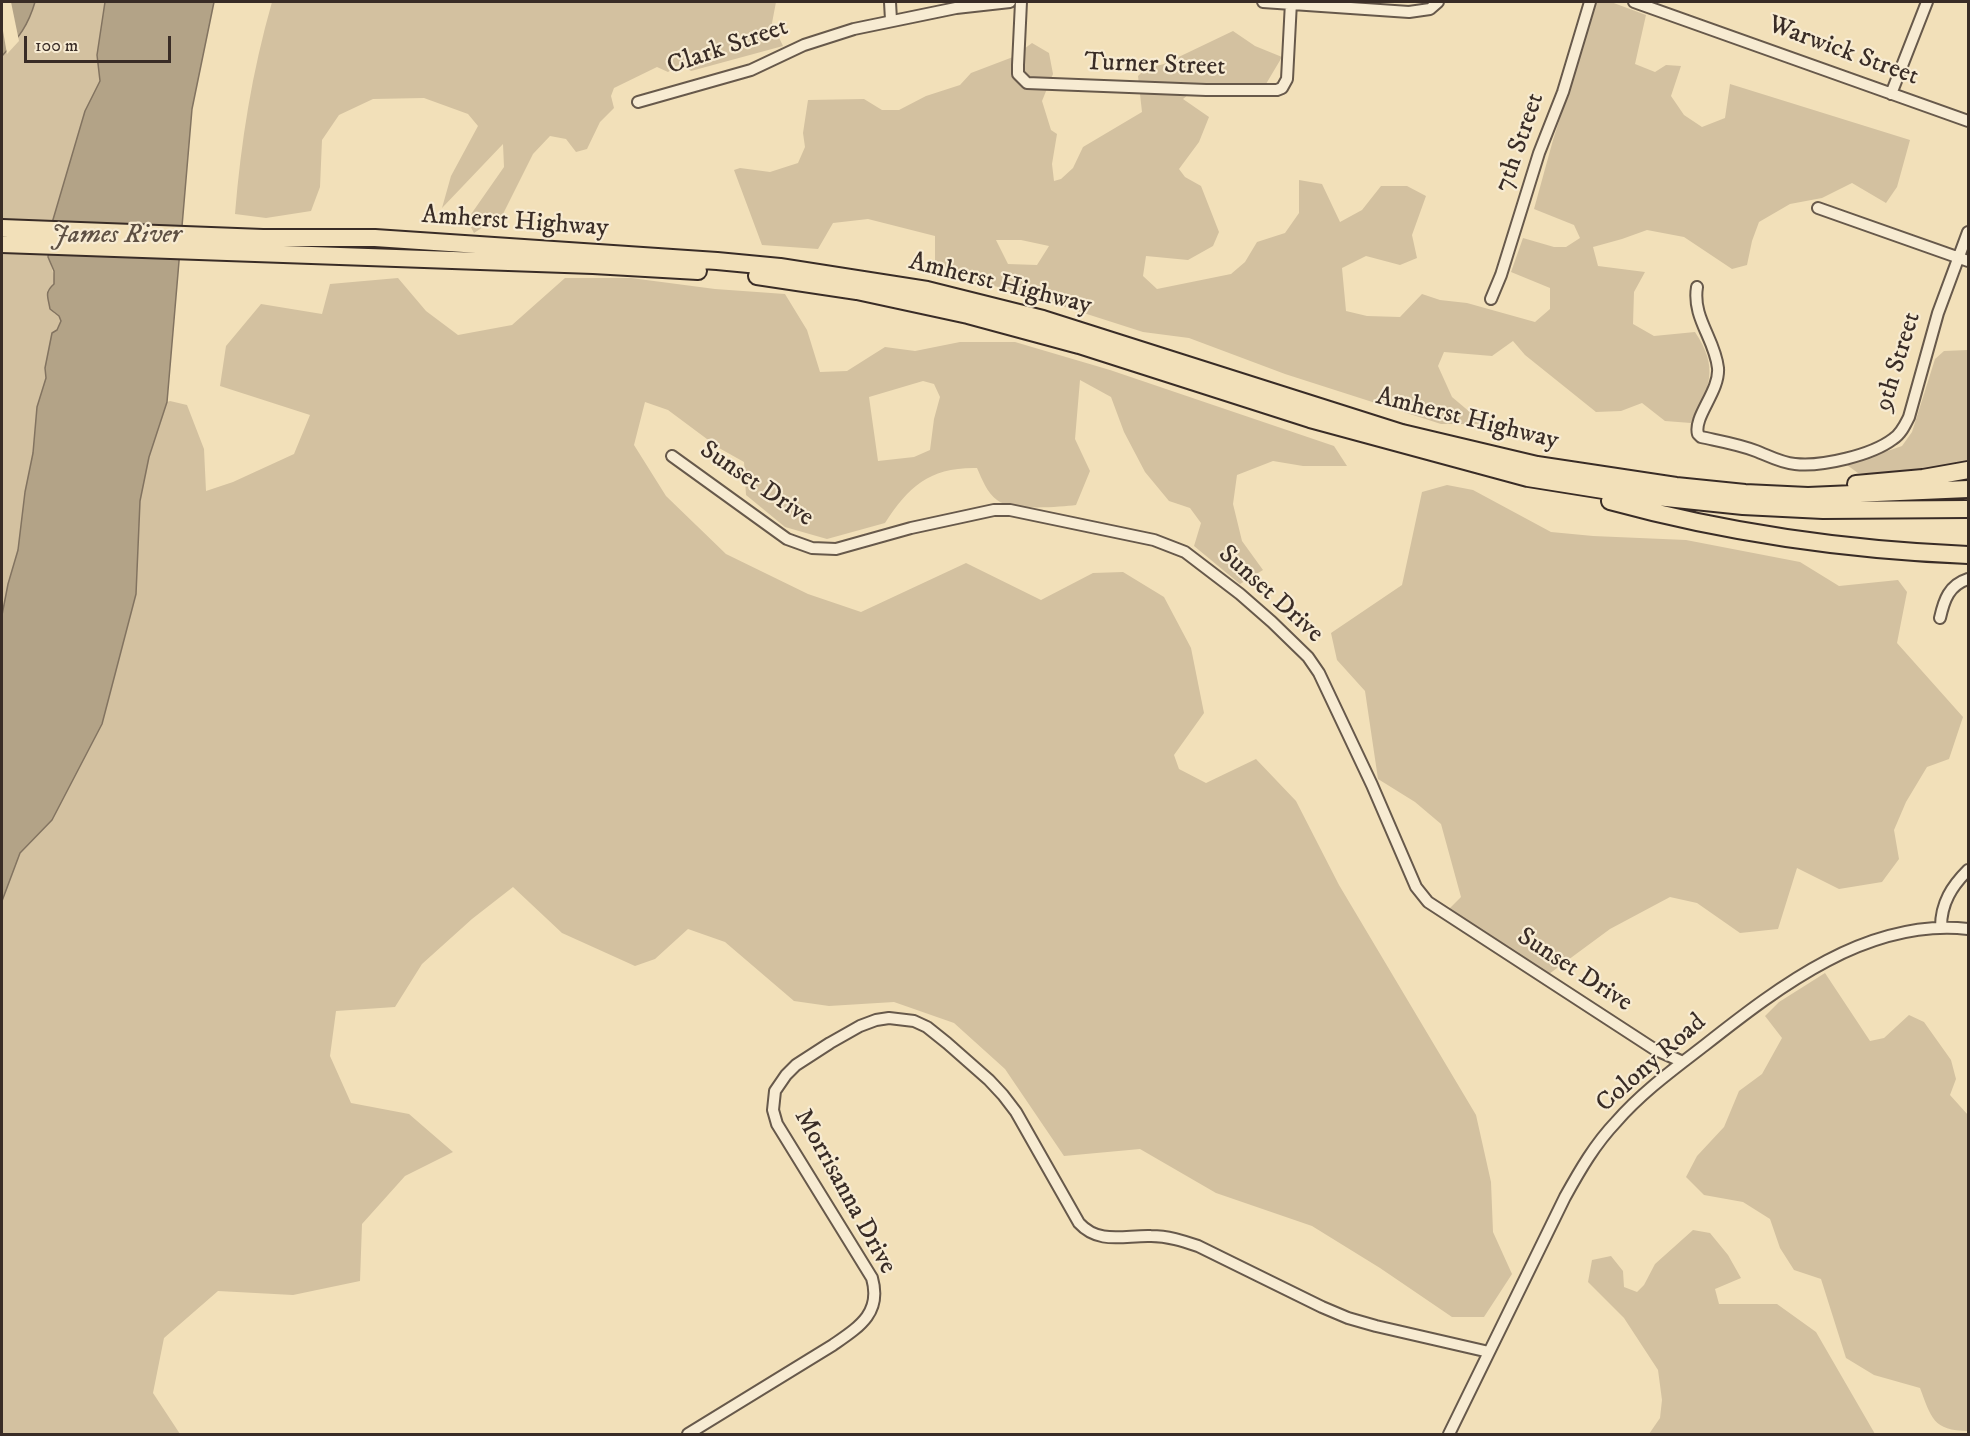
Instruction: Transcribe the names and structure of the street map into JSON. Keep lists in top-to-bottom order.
{
  "streets": {
    "highway": ["Amherst Highway"],
    "street": [
      "Clark Street",
      "Warwick Street",
      "Turner Street",
      "7th Street",
      "9th Street",
      "Sunset Drive",
      "Colony Road",
      "Morrisanna Drive"
    ]
  },
  "crossings": [
    ["Sunset Drive", "Colony Road"],
    ["Colony Road", "Morrisanna Drive"]
  ],
  "water": ["James River"],
  "scale_bar": "100 m"
}
